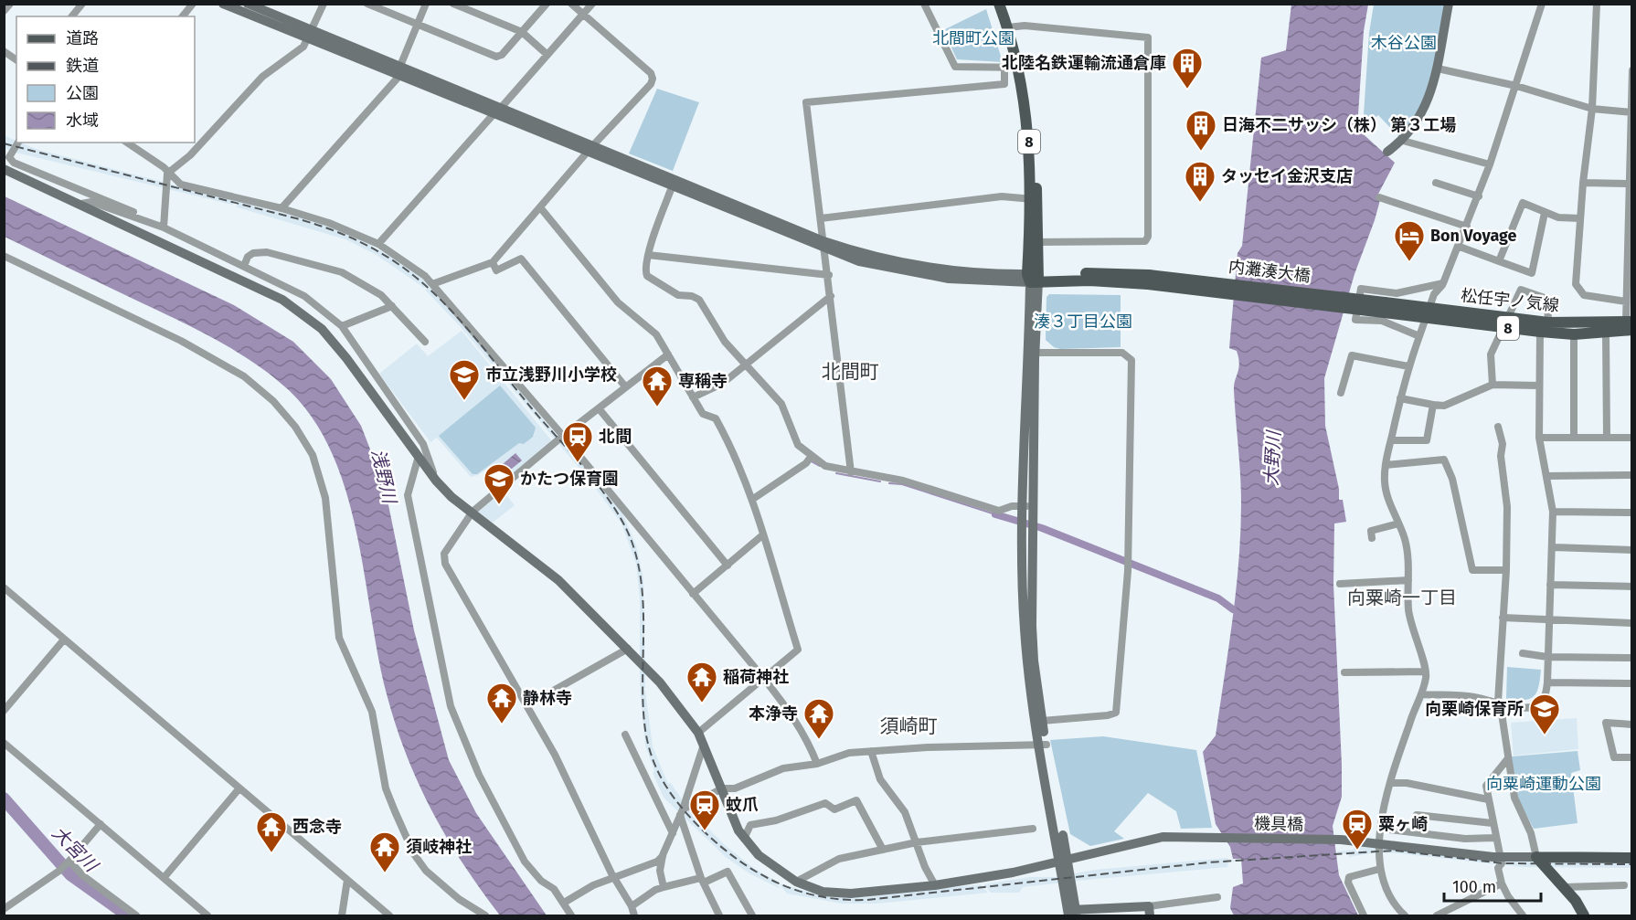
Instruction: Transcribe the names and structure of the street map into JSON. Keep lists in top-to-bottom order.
{
  "streets": {
    "main road": ["8", "内灘湊大橋", "松任宇ノ気線"],
    "street": ["機具橋"]
  },
  "crossings": [
    ["8", "内灘湊大橋"],
    ["内灘湊大橋", "松任宇ノ気線"]
  ],
  "districts": ["北間町", "向粟崎一丁目", "須崎町"],
  "water": ["大野川", "浅野川", "大宮川"],
  "parks": [
    "北間町公園",
    "木谷公園",
    "湊３丁目公園",
    "向粟崎運動公園"
  ],
  "places": {
    "building": ["北陸名鉄運輸流通倉庫", "日海不二サッシ（株） 第３工場", "タッセイ金沢支店"],
    "hotel": ["Bon Voyage"],
    "school or university": ["市立浅野川小学校", "かたつ保育園", "向栗崎保育所"],
    "temple": [
      "専稱寺",
      "稲荷神社",
      "静林寺",
      "本浄寺",
      "西念寺",
      "須岐神社"
    ],
    "station": ["北間", "蚊爪", "粟ヶ崎"]
  },
  "legend": [
    "道路",
    "鉄道",
    "公園",
    "水域"
  ],
  "scale_bar": "100 m"
}
